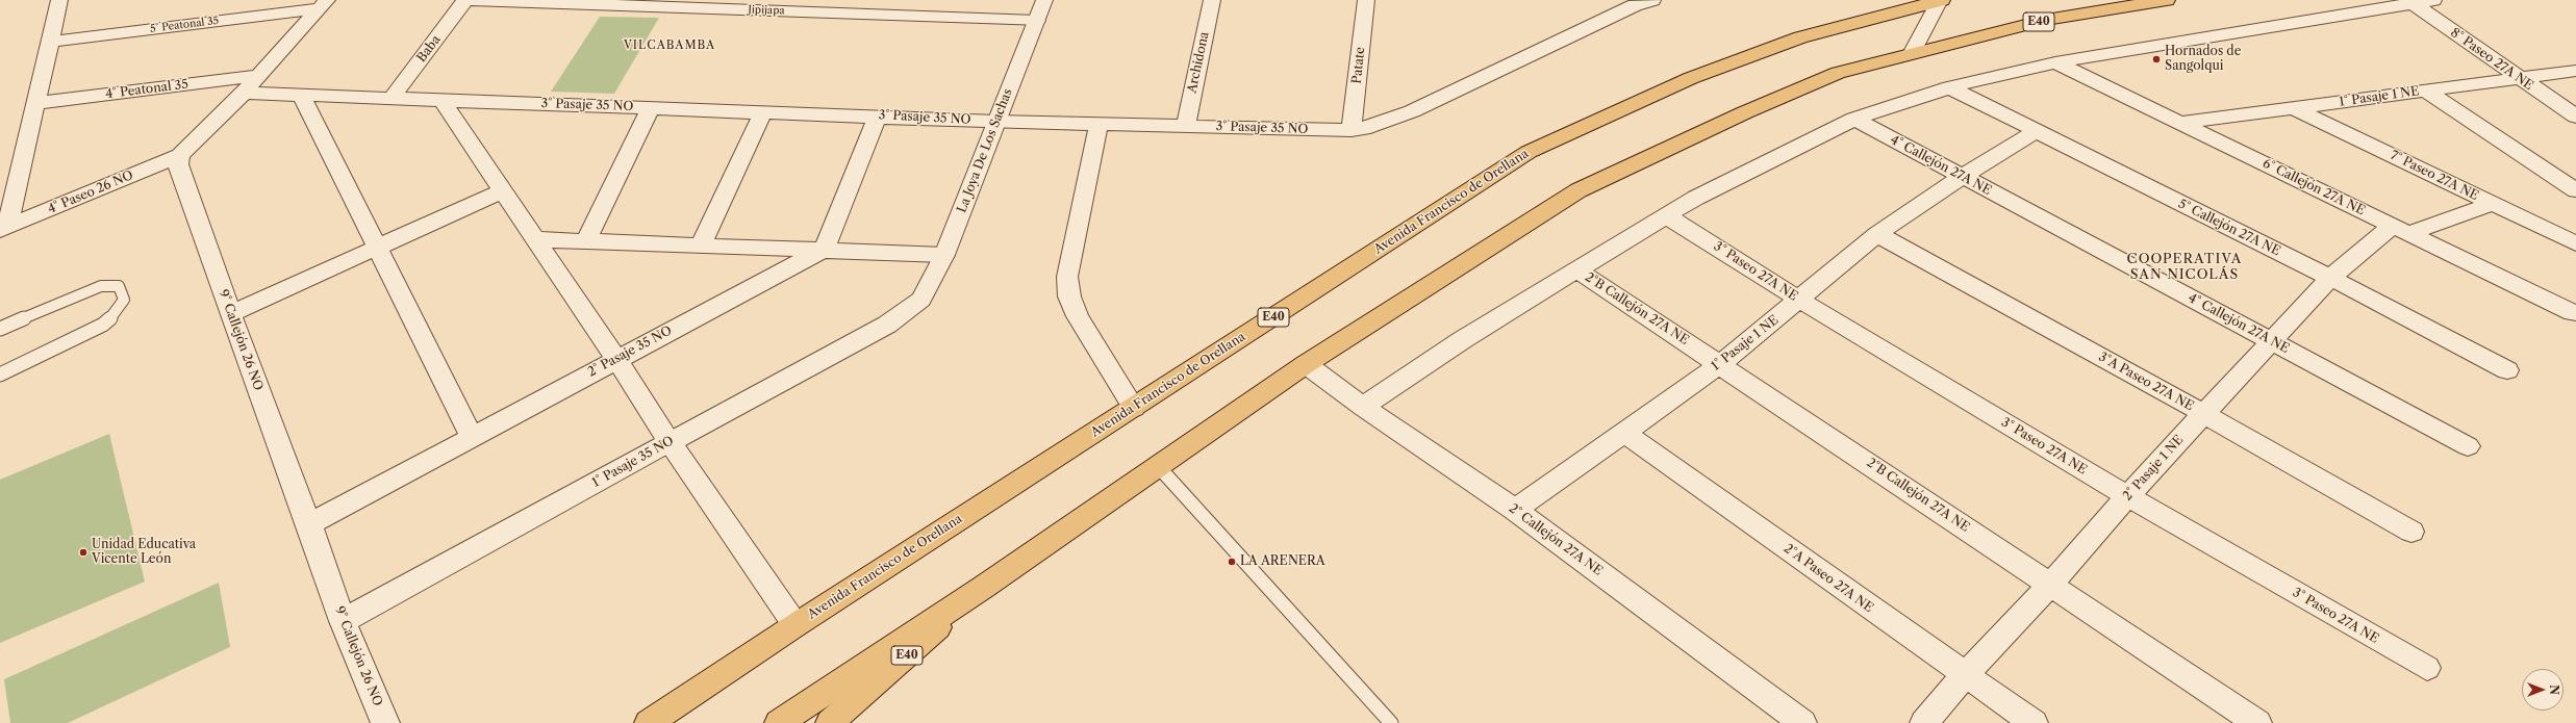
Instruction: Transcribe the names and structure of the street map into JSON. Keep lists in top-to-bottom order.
{
  "streets": {
    "main road": ["E40", "Avenida Francisco de Orellana"],
    "street": [
      "Jipijapa",
      "5° Peatonal 35",
      "Baba",
      "8° Paseo 27A NE",
      "Archidona",
      "Patate",
      "4° Peatonal 35",
      "1° Pasaje 1 NE",
      "3° Pasaje 35 NO",
      "La Joya De Los Sachas",
      "4° Callejón 27A NE",
      "7° Paseo 27A NE",
      "6° Callejón 27A NE",
      "4° Paseo 26 NO",
      "5° Callejón 27A NE",
      "3° Paseo 27A NE",
      "2°B Callejón 27A NE",
      "9° Callejón 26 NO",
      "2° Pasaje 35 NO",
      "3°A Paseo 27A NE",
      "1° Pasaje 35 NO",
      "2° Pasaje 1 NE",
      "2° Callejón 27A NE",
      "2°A Paseo 27A NE"
    ]
  },
  "crossings": [
    ["Jipijapa", "La Joya De Los Sachas"],
    ["E40", "2° Callejón 27A NE"],
    ["Baba", "3° Pasaje 35 NO"],
    ["8° Paseo 27A NE", "1° Pasaje 1 NE"],
    ["Archidona", "3° Pasaje 35 NO"],
    ["Patate", "3° Pasaje 35 NO"],
    ["1° Pasaje 1 NE", "4° Callejón 27A NE"],
    ["1° Pasaje 1 NE", "7° Paseo 27A NE"],
    ["1° Pasaje 1 NE", "6° Callejón 27A NE"],
    ["1° Pasaje 1 NE", "5° Callejón 27A NE"],
    ["1° Pasaje 1 NE", "3° Paseo 27A NE"],
    ["1° Pasaje 1 NE", "2°B Callejón 27A NE"],
    ["1° Pasaje 1 NE", "3°A Paseo 27A NE"],
    ["1° Pasaje 1 NE", "2° Callejón 27A NE"],
    ["1° Pasaje 1 NE", "2°A Paseo 27A NE"],
    ["3° Pasaje 35 NO", "La Joya De Los Sachas"],
    ["La Joya De Los Sachas", "1° Pasaje 35 NO"],
    ["4° Callejón 27A NE", "2° Pasaje 1 NE"],
    ["7° Paseo 27A NE", "2° Pasaje 1 NE"],
    ["6° Callejón 27A NE", "2° Pasaje 1 NE"],
    ["4° Paseo 26 NO", "9° Callejón 26 NO"],
    ["5° Callejón 27A NE", "2° Pasaje 1 NE"],
    ["3° Paseo 27A NE", "2° Pasaje 1 NE"],
    ["2°B Callejón 27A NE", "2° Pasaje 1 NE"],
    ["9° Callejón 26 NO", "2° Pasaje 35 NO"],
    ["9° Callejón 26 NO", "1° Pasaje 35 NO"],
    ["3°A Paseo 27A NE", "2° Pasaje 1 NE"],
    ["2° Pasaje 1 NE", "2°A Paseo 27A NE"]
  ],
  "districts": ["VILCABAMBA", "COOPERATIVA SAN NICOLÁS"],
  "places": ["Hornados de Sangolqui", "Unidad Educativa Vicente León", "LA ARENERA"],
  "north": "right"
}
